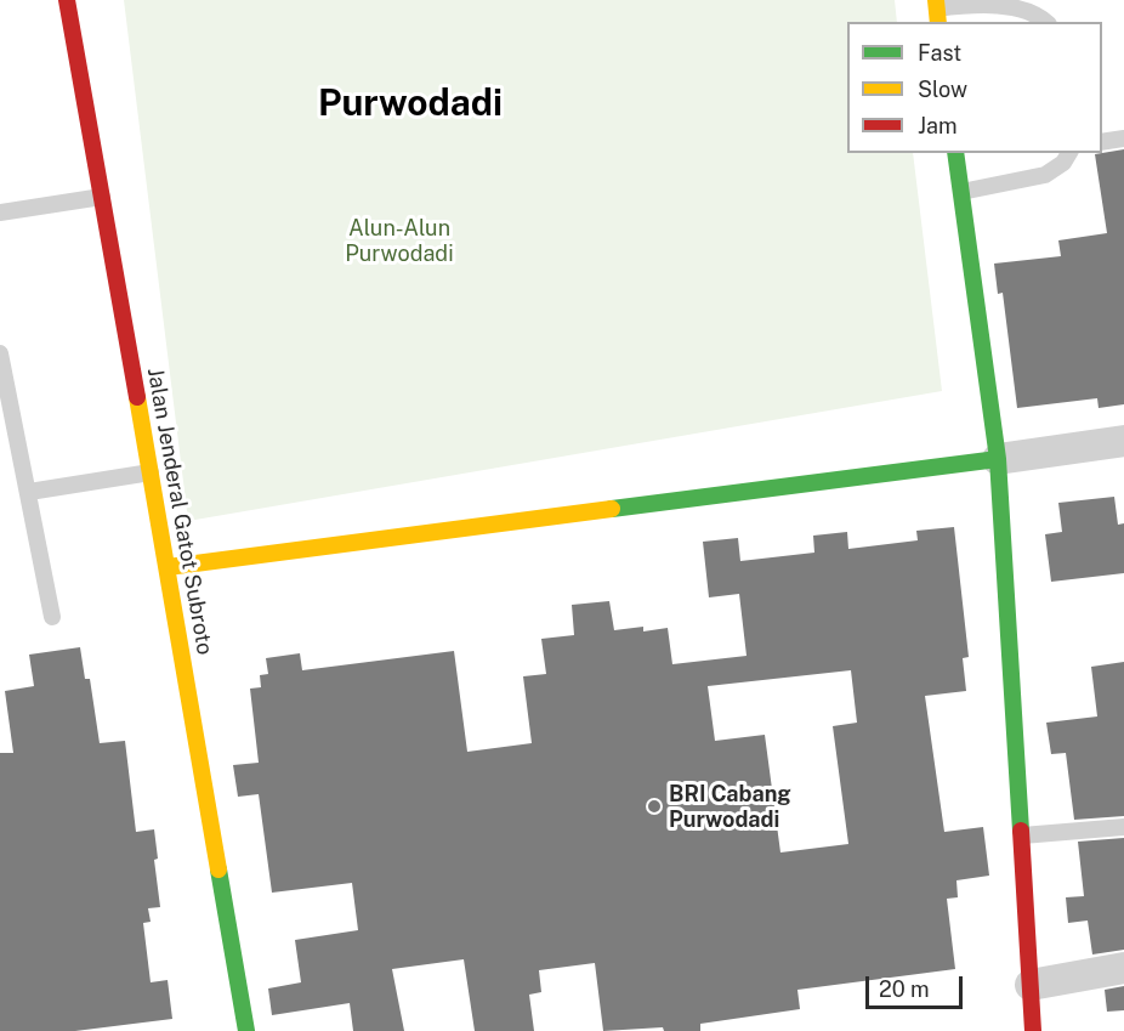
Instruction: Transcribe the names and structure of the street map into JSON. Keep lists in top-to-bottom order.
{
  "streets": {
    "main road": ["Jalan Jenderal Gatot Subroto"]
  },
  "districts": ["Purwodadi"],
  "parks": ["Alun-Alun Purwodadi"],
  "places": ["BRI Cabang Purwodadi"],
  "legend": ["Fast", "Slow", "Jam"],
  "scale_bar": "20 m"
}
